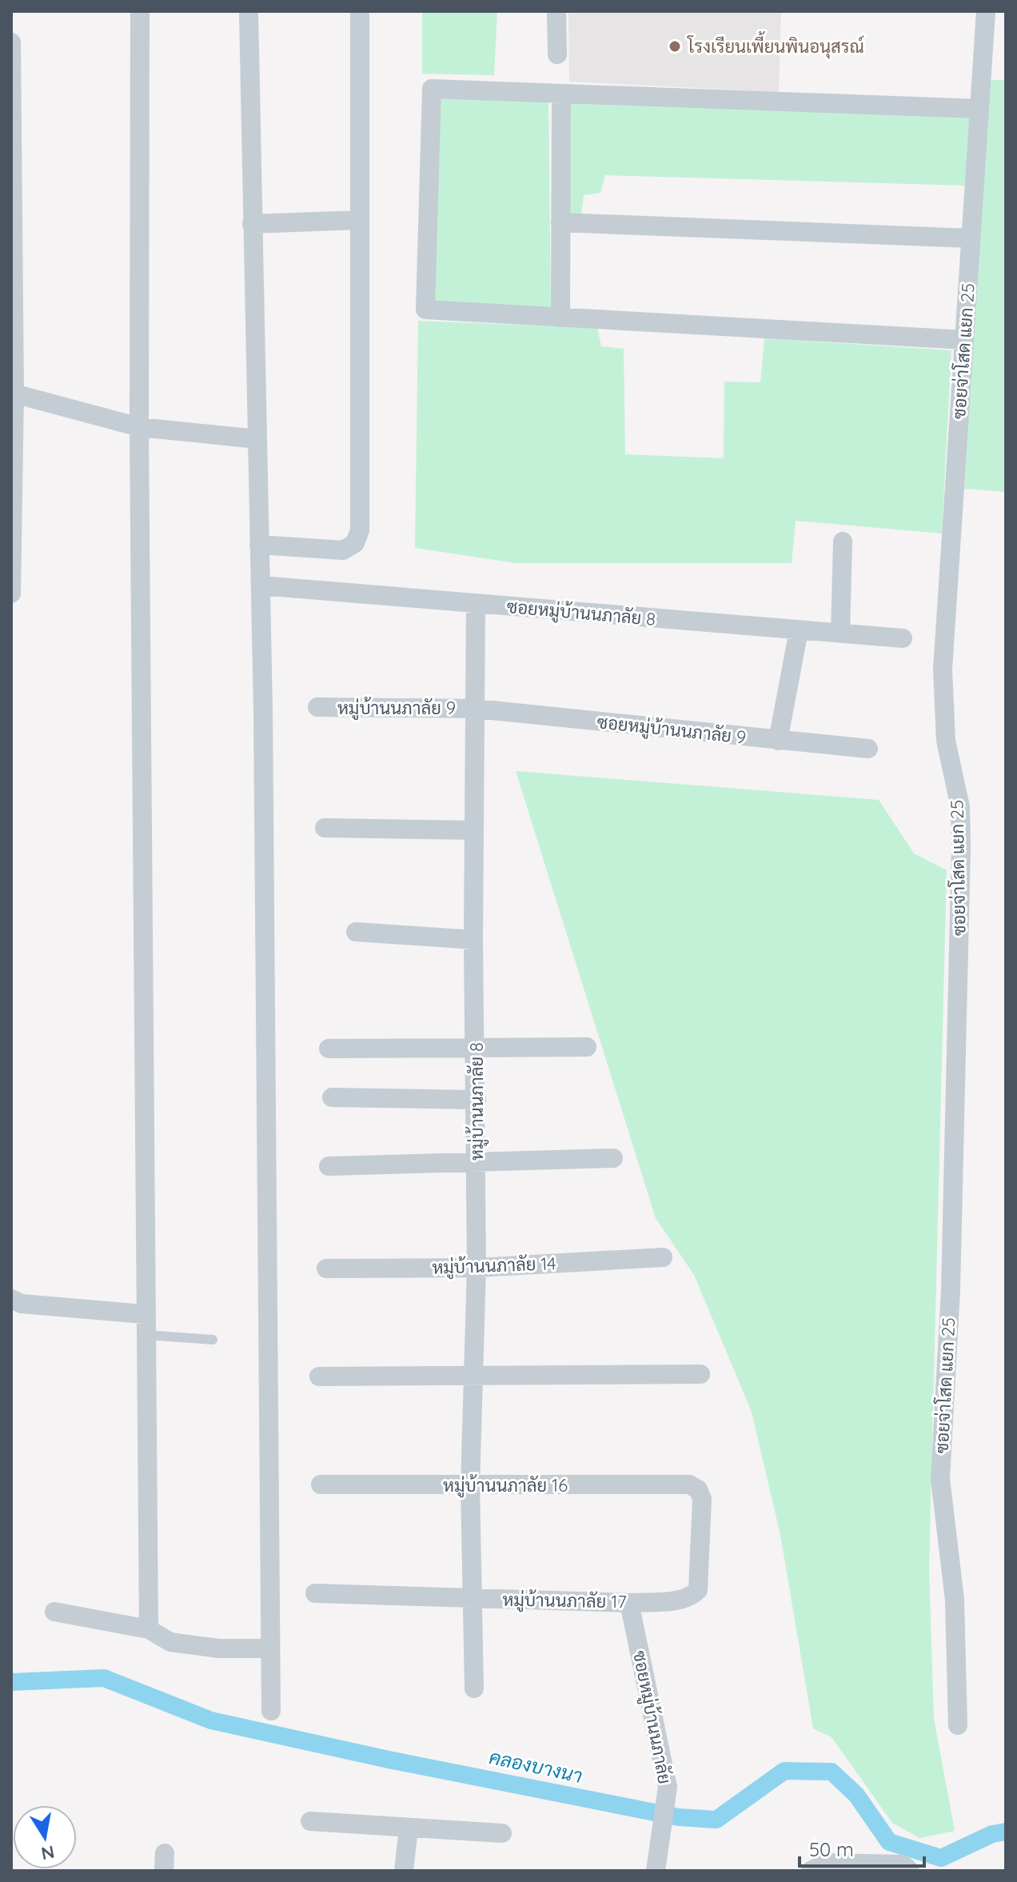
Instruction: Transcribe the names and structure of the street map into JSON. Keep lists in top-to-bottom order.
{
  "streets": {
    "street": [
      "ซอยจ่าโสด แยก 25",
      "ซอยหมู่บ้านนภาลัย 8",
      "หมู่บ้านนภาลัย 9",
      "ซอยหมู่บ้านนภาลัย 9",
      "หมู่บ้านนภาลัย 8",
      "หมู่บ้านนภาลัย 14",
      "หมู่บ้านนภาลัย 16",
      "หมู่บ้านนภาลัย 17",
      "ซอยหมู่บ้านนภาลัย"
    ]
  },
  "crossings": [
    ["ซอยหมู่บ้านนภาลัย 8", "หมู่บ้านนภาลัย 8"],
    ["หมู่บ้านนภาลัย 9", "ซอยหมู่บ้านนภาลัย 9"],
    ["หมู่บ้านนภาลัย 9", "หมู่บ้านนภาลัย 8"],
    ["ซอยหมู่บ้านนภาลัย 9", "หมู่บ้านนภาลัย 8"],
    ["หมู่บ้านนภาลัย 8", "หมู่บ้านนภาลัย 14"],
    ["หมู่บ้านนภาลัย 8", "หมู่บ้านนภาลัย 16"],
    ["หมู่บ้านนภาลัย 8", "หมู่บ้านนภาลัย 17"],
    ["หมู่บ้านนภาลัย 16", "หมู่บ้านนภาลัย 17"],
    ["หมู่บ้านนภาลัย 17", "ซอยหมู่บ้านนภาลัย"]
  ],
  "water": ["คลองบางนา"],
  "places": ["โรงเรียนเพี้ยนพินอนุสรณ์"],
  "scale_bar": "50 m",
  "north": "bottom"
}
